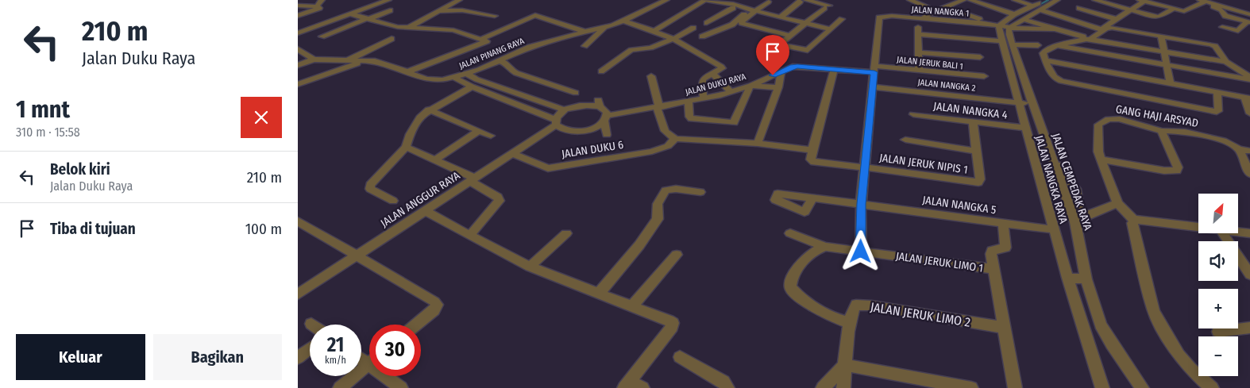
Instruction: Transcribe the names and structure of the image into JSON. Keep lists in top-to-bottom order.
{
  "streets": {
    "street": [
      "JALAN NANGKA 1",
      "JALAN PINANG RAYA",
      "JALAN JERUK BALI 1",
      "JALAN DUKU RAYA",
      "JALAN NANGKA 2",
      "JALAN NANGKA 4",
      "GANG HAJI ARSYAD",
      "JALAN DUKU 6",
      "JALAN JERUK NIPIS 1",
      "JALAN NANGKA RAYA",
      "JALAN CEMPEDAK RAYA",
      "JALAN ANGGUR RAYA",
      "JALAN NANGKA 5",
      "JALAN JERUK LIMO 1",
      "JALAN JERUK LIMO 2"
    ]
  },
  "crossings": [
    ["JALAN NANGKA 1", "JALAN JERUK BALI 1"],
    ["JALAN NANGKA 1", "JALAN DUKU RAYA"],
    ["JALAN NANGKA 1", "JALAN NANGKA RAYA"],
    ["JALAN NANGKA 1", "JALAN CEMPEDAK RAYA"],
    ["JALAN JERUK BALI 1", "JALAN DUKU RAYA"],
    ["JALAN NANGKA 2", "JALAN NANGKA RAYA"],
    ["JALAN NANGKA 2", "JALAN CEMPEDAK RAYA"],
    ["JALAN NANGKA 4", "JALAN NANGKA RAYA"],
    ["JALAN DUKU 6", "JALAN ANGGUR RAYA"],
    ["JALAN NANGKA RAYA", "JALAN NANGKA 5"]
  ],
  "north": "top right",
  "page": {
    "turn": ["210 m", "Jalan Duku Raya"],
    "heading": ["1 mnt", "310 m · 15:58"],
    "list": [
      {
        "name": "Belok kiri",
        "note": "Jalan Duku Raya",
        "value": "210 m"
      },
      {
        "name": "Tiba di tujuan",
        "value": "100 m"
      }
    ],
    "map_buttons": ["+", "−"],
    "speed": "21 km/h",
    "limit": "30",
    "buttons": ["Keluar", "Bagikan"]
  }
}
